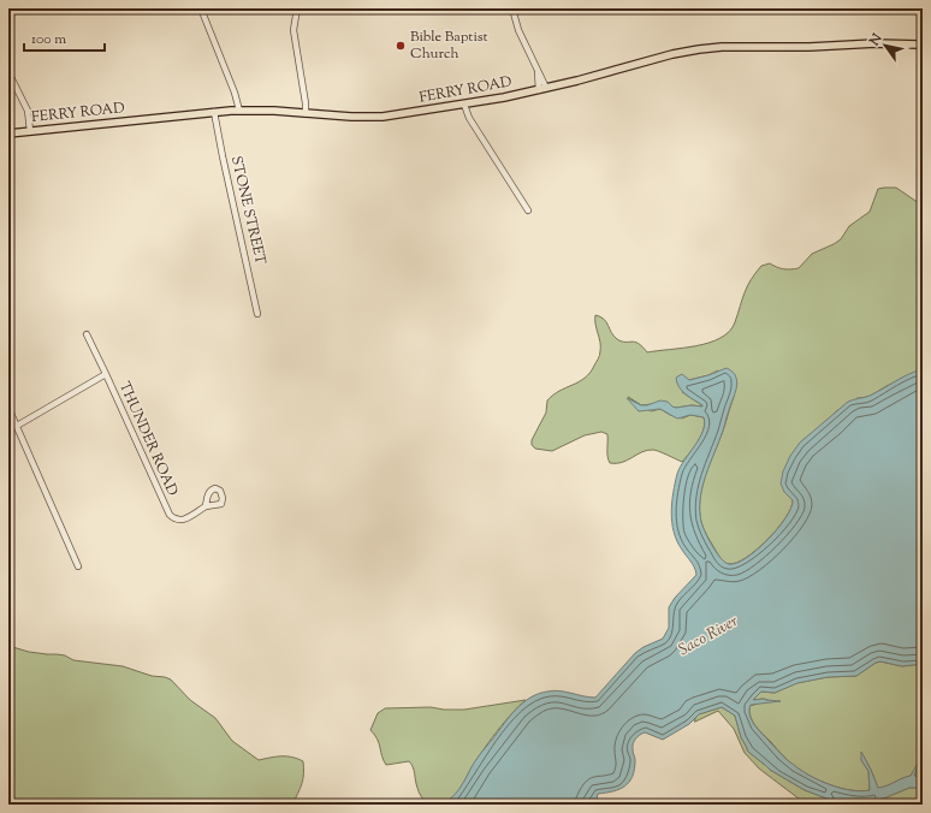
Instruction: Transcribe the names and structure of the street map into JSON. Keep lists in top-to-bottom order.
{
  "streets": {
    "main road": ["FERRY ROAD"],
    "street": ["STONE STREET", "THUNDER ROAD"]
  },
  "crossings": [
    ["FERRY ROAD", "STONE STREET"]
  ],
  "water": ["Saco River"],
  "places": ["Bible Baptist Church"],
  "scale_bar": "100 m",
  "north": "top left"
}
